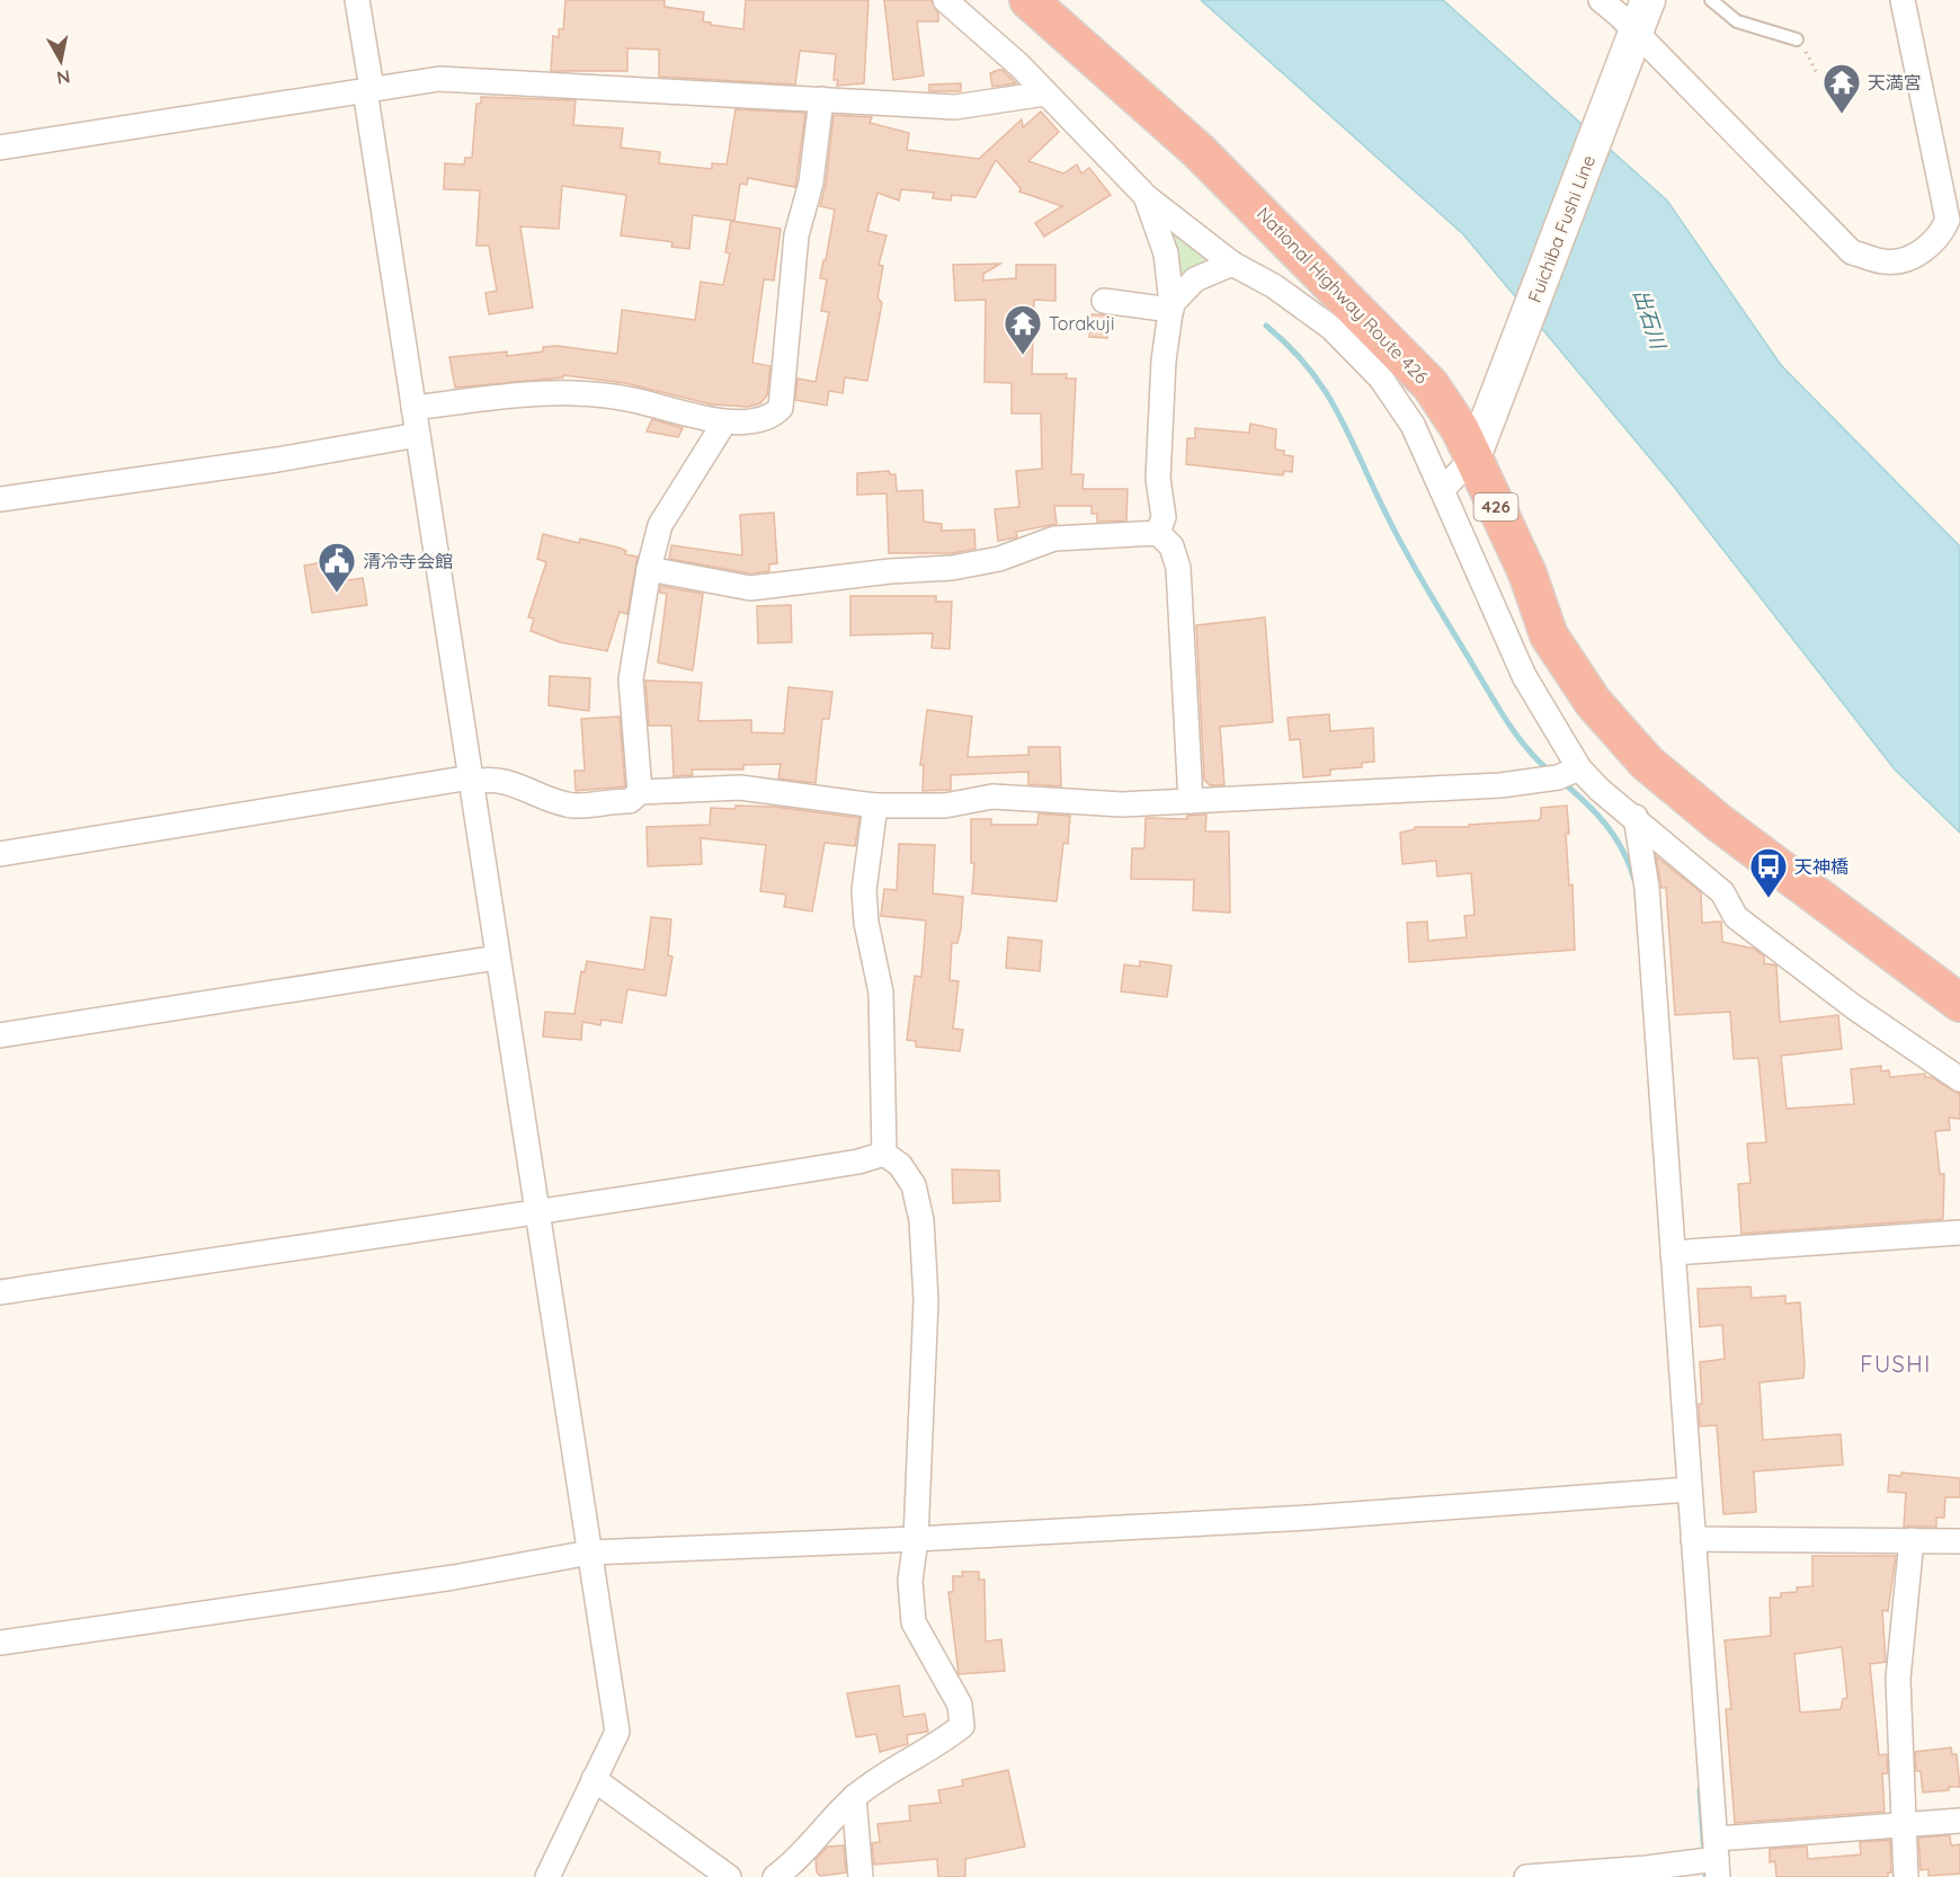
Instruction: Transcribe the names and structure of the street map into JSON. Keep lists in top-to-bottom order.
{
  "streets": {
    "highway": ["National Highway Route 426", "426"],
    "main road": ["Fuichiba Fushi Line"]
  },
  "crossings": [
    ["Fuichiba Fushi Line", "National Highway Route 426"]
  ],
  "districts": ["FUSHI"],
  "water": ["出石川"],
  "places": {
    "temple": ["天満宮", "Torakuji"],
    "public building": ["清冷寺会館"],
    "bus stop": ["天神橋"]
  },
  "north": "bottom"
}
